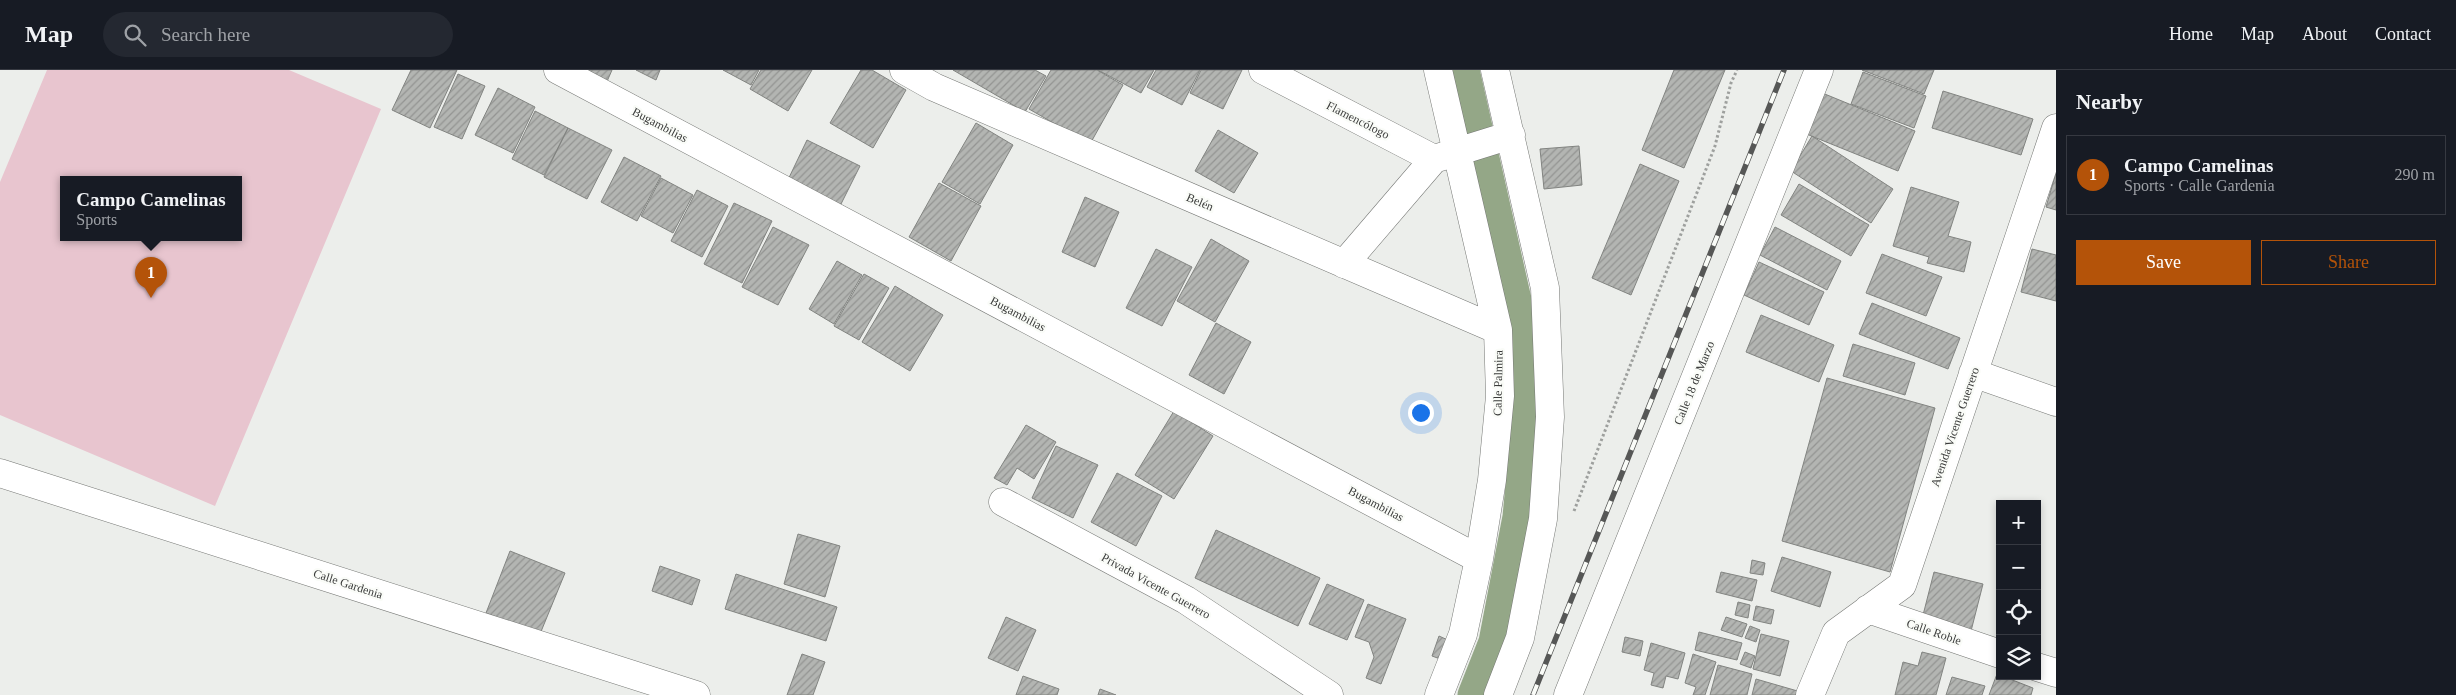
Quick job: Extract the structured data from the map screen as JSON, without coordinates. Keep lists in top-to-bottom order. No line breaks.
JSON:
{"streets":{"street":["Flamencólogo","Bugambilias","Belén","Calle Palmira","Calle 18 de Marzo","Avenida Vicente Guerrero","Calle Gardenia","Privada Vicente Guerrero","Calle Roble"]},"crossings":[["Flamencólogo","Calle Palmira"],["Bugambilias","Calle Palmira"],["Belén","Calle Palmira"],["Avenida Vicente Guerrero","Calle Roble"]],"page":{"header":"Map","search":"Search here","nav":["Home","Map","About","Contact"],"heading":"Nearby","list":[{"mark":"1","name":"Campo Camelinas","note":"Sports · Calle Gardenia","value":"290 m"}],"popup":["Campo Camelinas","Sports"],"buttons":["Save","Share"],"pins":"1","map_buttons":["+","−"]}}
